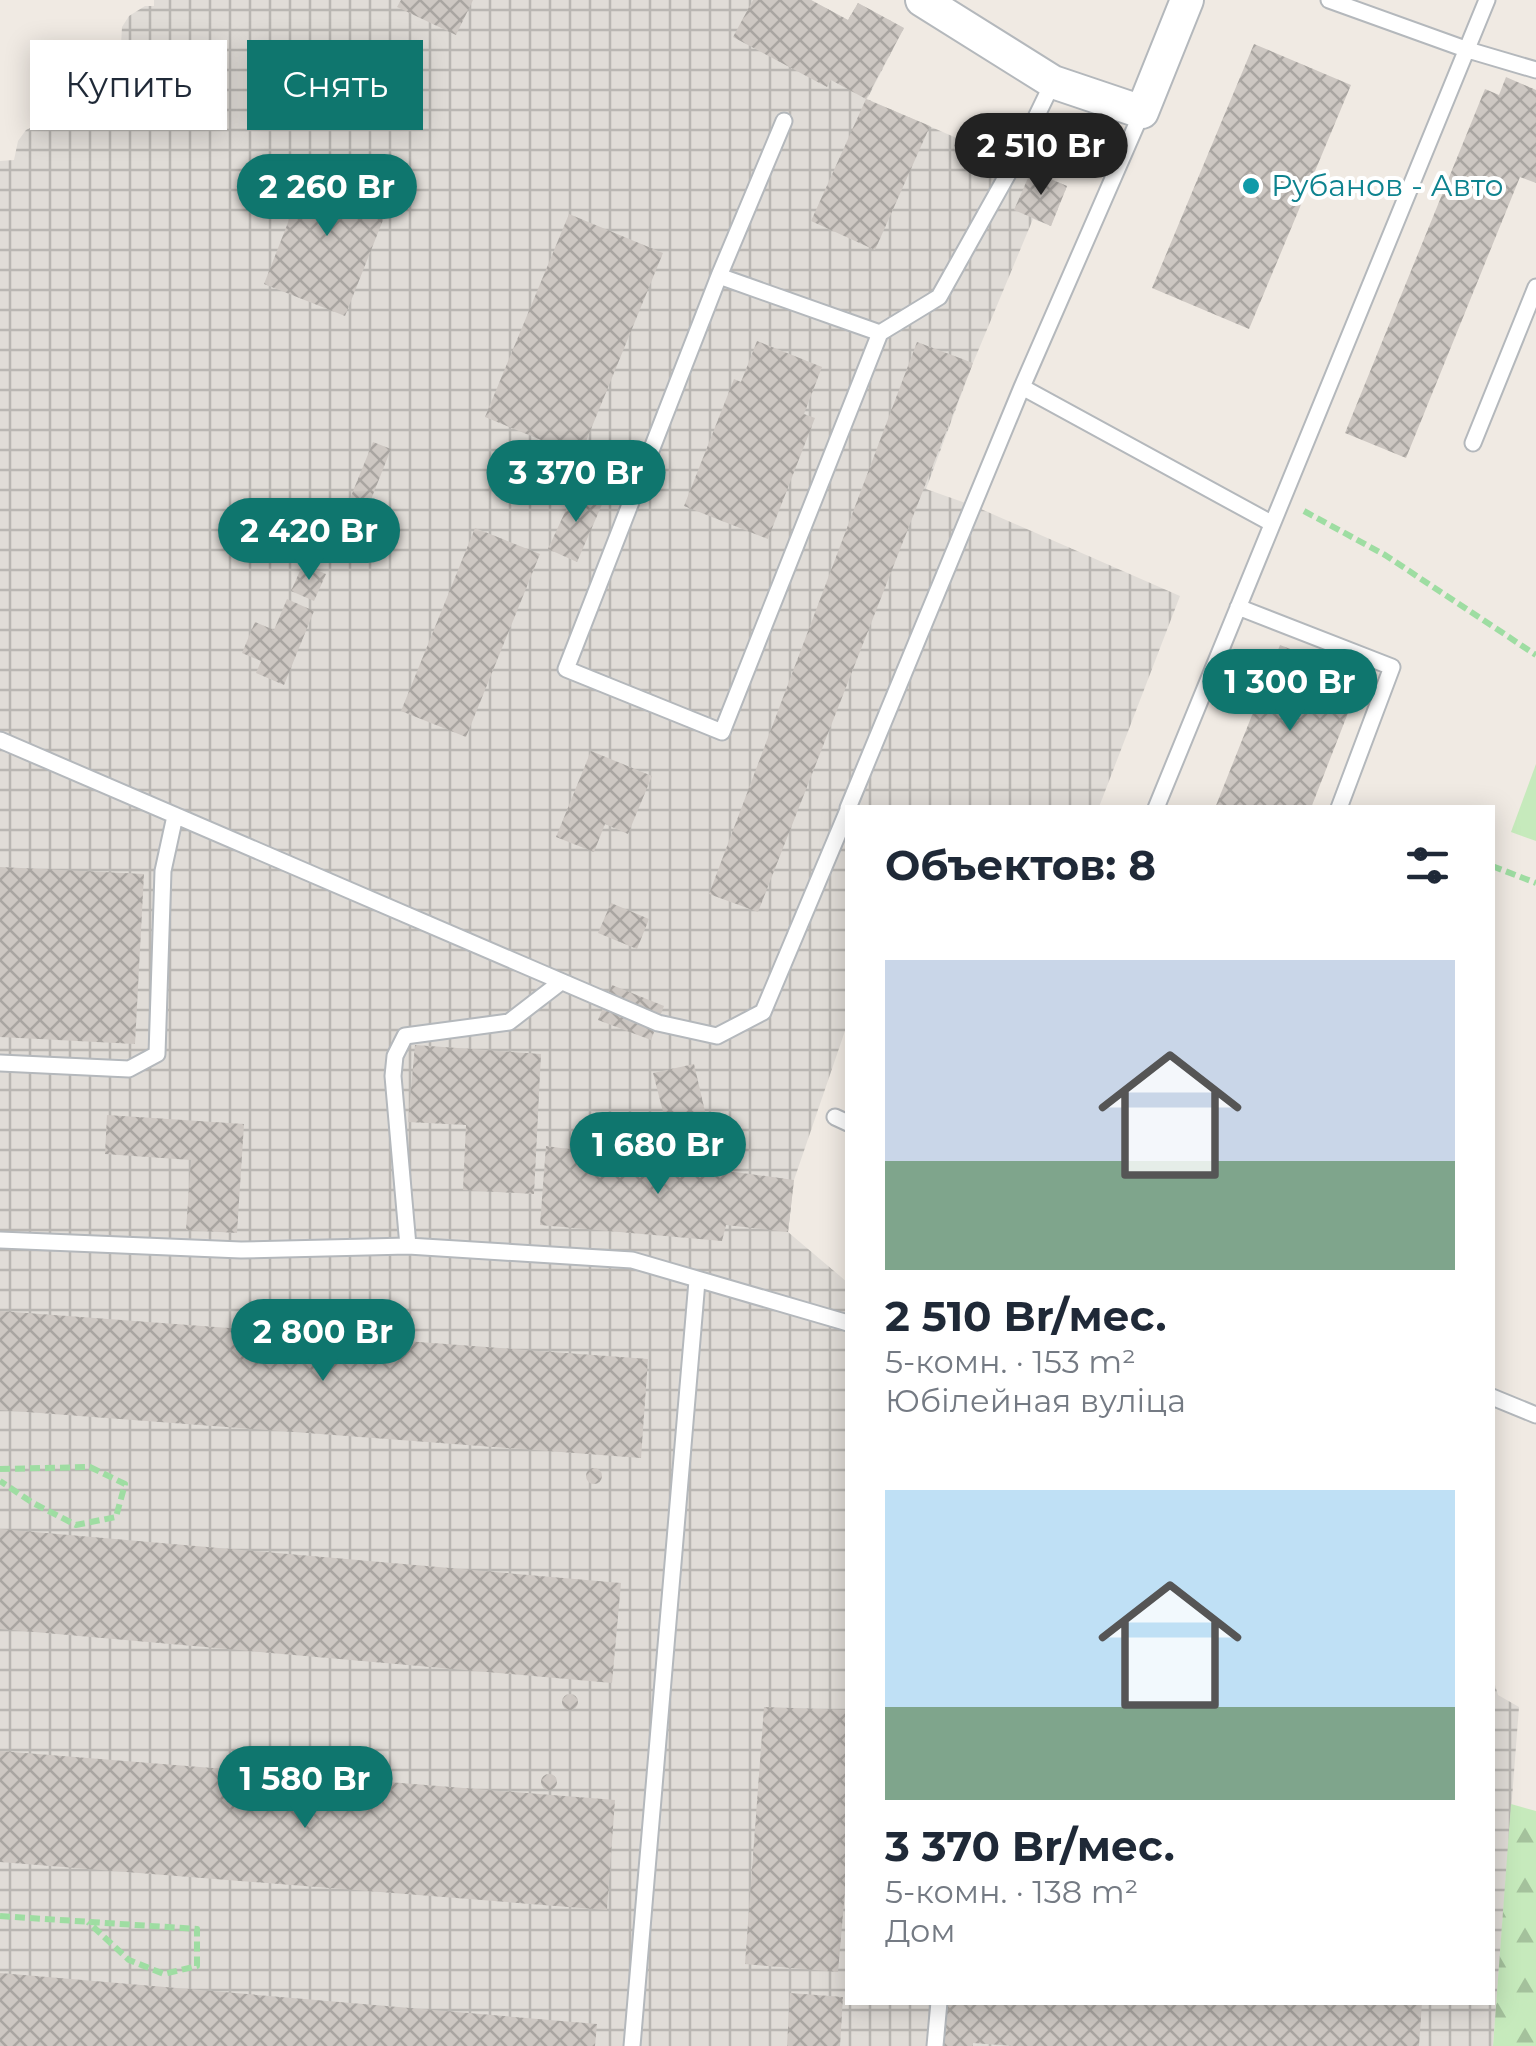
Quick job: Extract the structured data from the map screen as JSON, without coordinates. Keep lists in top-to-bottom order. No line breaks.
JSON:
{"places":["Рубанов - Авто"],"page":{"chip":["Купить","Снять"],"price":["2 510 Br","2 260 Br","3 370 Br","2 420 Br","1 300 Br","1 680 Br","2 800 Br","1 580 Br"],"heading":"Объектов: 8","list":[{"name":"2 510 Br/мес.","note":"5-комн. · 153 m² · Юбілейная вуліца"},{"name":"3 370 Br/мес.","note":"5-комн. · 138 m² · Дом"}]}}
